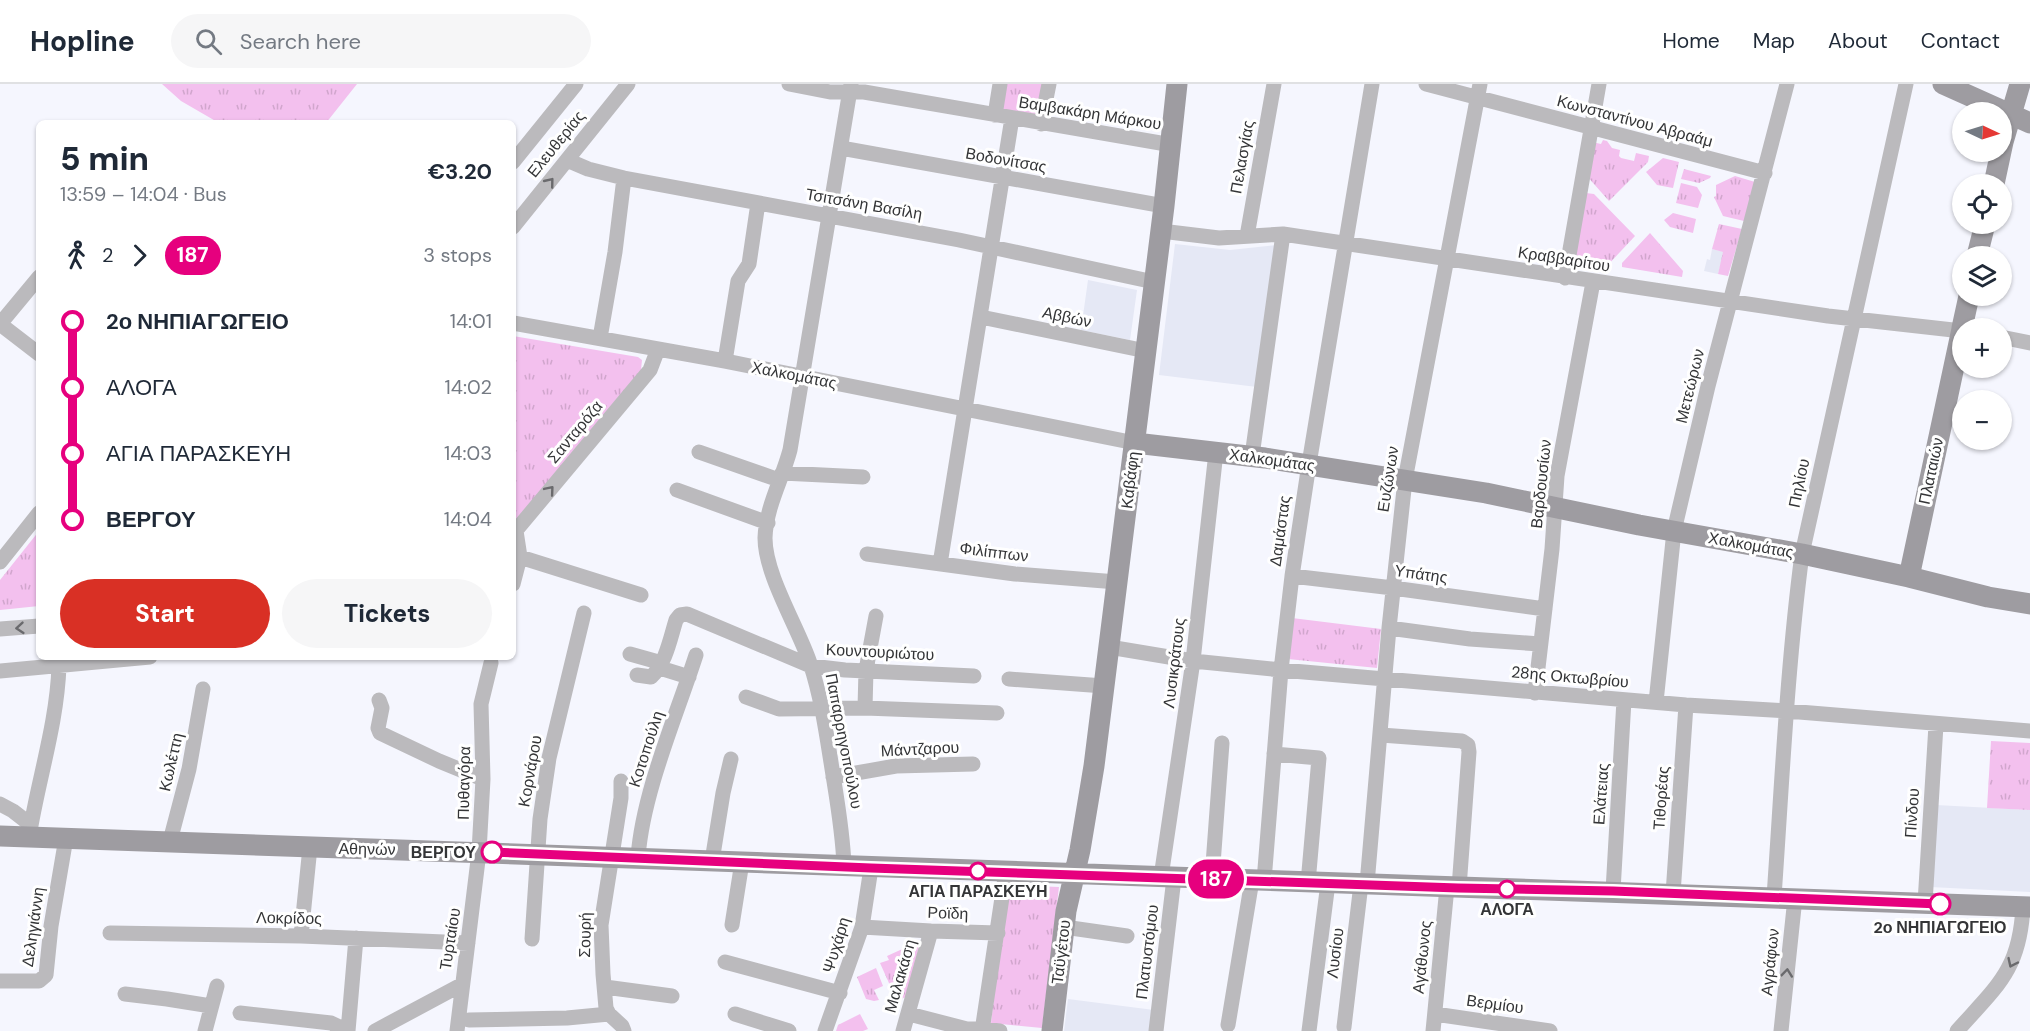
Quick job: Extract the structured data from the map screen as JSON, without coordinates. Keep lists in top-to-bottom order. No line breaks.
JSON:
{"streets":{"street":["Βαμβακάρη Μάρκου","Κωνσταντίνου Αβραάμ","Ελευθερίας","Πελασγίας","Βοδονίτσας","Τσιτσάνη Βασίλη","Κραββαρίτου","Αββών","Χαλκομάτας","Μετεώρων","Σανταρόζα","Πλαταιών","Ευζώνων","Καβάφη","Πηλίου","Βαρδουσίων","Δαμάστας","Φιλίππων","Υπάτης","Κουντουριώτου","Λυσικράτους","28ης Οκτωβρίου","Παπαρρηγοπούλου","Κοτοπούλη","Μάντζαρου","Κωλέττη","Κορνάρου","Πυθαγόρα","Ελάτειας","Τιθορέας","Πίνδου","Αθηνών","Ροϊδη","Λοκρίδος","Δεληγιάννη","Σουρή","Τυρταίου","Ψυχάρη","Ταϋγέτου","Πλατυστόμου","Λυσίου","Αγάθωνος","Αγράφων","Μαλακάση","Βερμίου"]},"crossings":[["Βαμβακάρη Μάρκου","Καβάφη"],["Βαμβακάρη Μάρκου","Παπαρρηγοπούλου"],["Κωνσταντίνου Αβραάμ","Μετεώρων"],["Κωνσταντίνου Αβραάμ","Ευζώνων"],["Ελευθερίας","Τσιτσάνη Βασίλη"],["Πελασγίας","Κραββαρίτου"],["Βοδονίτσας","Καβάφη"],["Βοδονίτσας","Παπαρρηγοπούλου"],["Τσιτσάνη Βασίλη","Καβάφη"],["Τσιτσάνη Βασίλη","Παπαρρηγοπούλου"],["Κραββαρίτου","Μετεώρων"],["Κραββαρίτου","Ευζώνων"],["Κραββαρίτου","Καβάφη"],["Κραββαρίτου","Πηλίου"],["Κραββαρίτου","Βαρδουσίων"],["Κραββαρίτου","Δαμάστας"],["Αββών","Καβάφη"],["Χαλκομάτας","Μετεώρων"],["Χαλκομάτας","Σανταρόζα"],["Χαλκομάτας","Πλαταιών"],["Χαλκομάτας","Ευζώνων"],["Χαλκομάτας","Καβάφη"],["Χαλκομάτας","Πηλίου"],["Χαλκομάτας","Βαρδουσίων"],["Χαλκομάτας","Δαμάστας"],["Χαλκομάτας","Λυσικράτους"],["Χαλκομάτας","Παπαρρηγοπούλου"],["Μετεώρων","28ης Οκτωβρίου"],["Ευζώνων","Υπάτης"],["Ευζώνων","28ης Οκτωβρίου"],["Ευζώνων","Αθηνών"],["Ευζώνων","Λυσίου"],["Ευζώνων","Αγάθωνος"],["Καβάφη","Φιλίππων"],["Καβάφη","28ης Οκτωβρίου"],["Καβάφη","Αθηνών"],["Καβάφη","Ταϋγέτου"],["Πηλίου","28ης Οκτωβρίου"],["Πηλίου","Αθηνών"],["Πηλίου","Αγράφων"],["Βαρδουσίων","Υπάτης"],["Βαρδουσίων","28ης Οκτωβρίου"],["Δαμάστας","Υπάτης"],["Δαμάστας","28ης Οκτωβρίου"],["Δαμάστας","Αθηνών"],["Κουντουριώτου","Παπαρρηγοπούλου"],["Λυσικράτους","28ης Οκτωβρίου"],["Λυσικράτους","Αθηνών"],["Λυσικράτους","Πλατυστόμου"],["28ης Οκτωβρίου","Ελάτειας"],["28ης Οκτωβρίου","Τιθορέας"],["28ης Οκτωβρίου","Πίνδου"],["Παπαρρηγοπούλου","Μάντζαρου"],["Παπαρρηγοπούλου","Αθηνών"],["Κοτοπούλη","Αθηνών"],["Κωλέττη","Αθηνών"],["Κορνάρου","Αθηνών"],["Πυθαγόρα","Αθηνών"],["Πυθαγόρα","Τυρταίου"],["Ελάτειας","Αθηνών"],["Τιθορέας","Αθηνών"],["Πίνδου","Αθηνών"],["Αθηνών","Δεληγιάννη"],["Αθηνών","Σουρή"],["Αθηνών","Τυρταίου"],["Αθηνών","Ψυχάρη"],["Αθηνών","Ταϋγέτου"],["Αθηνών","Πλατυστόμου"],["Αθηνών","Λυσίου"],["Αθηνών","Αγάθωνος"],["Αθηνών","Αγράφων"],["Ροϊδη","Ψυχάρη"],["Ροϊδη","Μαλακάση"],["Λοκρίδος","Τυρταίου"],["Αγάθωνος","Βερμίου"]],"one_way":["Σανταρόζα","Αγράφων"],"places":["ΒΕΡΓΟΥ","ΑΓΙΑ ΠΑΡΑΣΚΕΥΗ","ΑΛΟΓΑ","2ο ΝΗΠΙΑΓΩΓΕΙΟ"],"lines":["bus line 187"],"north":"right","page":{"header":"Hopline","search":"Search here","nav":["Home","Map","About","Contact"],"on_map":"187","map_buttons":["+","−"],"heading":["5 min","13:59 – 14:04 · Bus","€3.20"],"legs":["2","187","3 stops"],"list":[{"name":"2ο ΝΗΠΙΑΓΩΓΕΙΟ","value":"14:01"},{"name":"ΑΛΟΓΑ","value":"14:02"},{"name":"ΑΓΙΑ ΠΑΡΑΣΚΕΥΗ","value":"14:03"},{"name":"ΒΕΡΓΟΥ","value":"14:04"}],"buttons":["Start","Tickets"]}}
